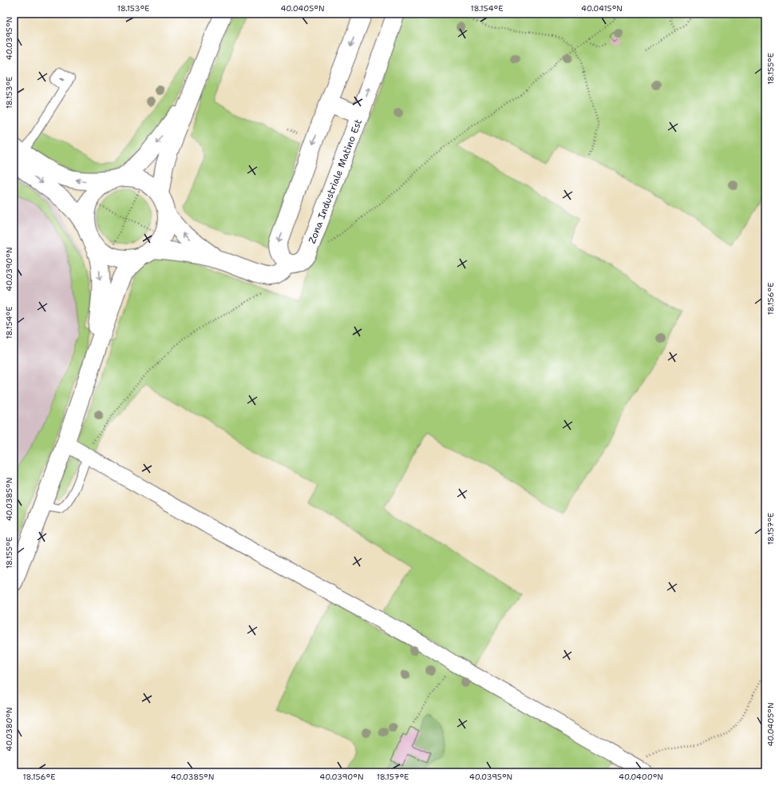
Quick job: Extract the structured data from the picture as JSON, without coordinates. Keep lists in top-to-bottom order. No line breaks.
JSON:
{"streets":{"main road":["Zona Industriale Matino Est"]},"coordinates":["18.153°E","40.0405°N","18.154°E","40.0415°N","40.0395°N","18.155°E","40.0390°N","18.156°E","40.0385°N","18.157°E","40.0380°N","40.0400°N"]}
